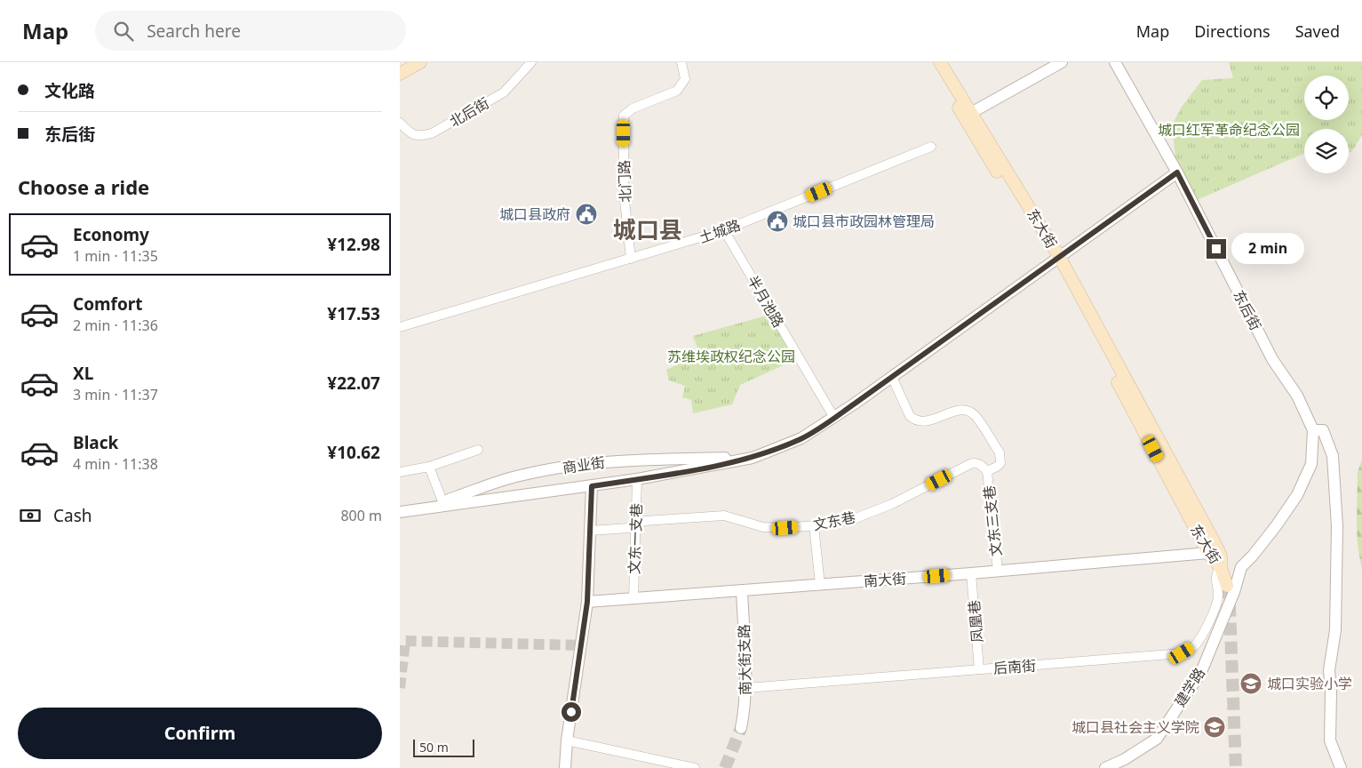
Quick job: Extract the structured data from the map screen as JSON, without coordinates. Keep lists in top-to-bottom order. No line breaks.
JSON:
{"streets":{"main road":["东大街"],"street":["北后街","北门路","土城路","半月池路","东后街","商业街","文东巷","文东三支巷","文东一支巷","南大街","凤凰巷","南大街支路","后南街","建学路"]},"crossings":[["北门路","土城路"],["东大街","商业街"],["东大街","南大街"],["东大街","后南街"],["土城路","半月池路"],["半月池路","商业街"],["东后街","商业街"],["东后街","建学路"],["商业街","文东一支巷"],["文东巷","文东三支巷"],["文东巷","文东一支巷"],["文东三支巷","南大街"],["文东一支巷","南大街"],["南大街","凤凰巷"],["南大街","南大街支路"],["凤凰巷","后南街"],["南大街支路","后南街"]],"districts":["城口县"],"parks":["城口红军革命纪念公园","苏维埃政权纪念公园"],"places":{"public building":["城口县政府","城口县市政园林管理局"],"school or university":["城口实验小学","城口县社会主义学院"]},"scale_bar":"50 m","page":{"header":"Map","search":"Search here","nav":["Map","Directions","Saved"],"banner":["文化路","东后街"],"heading":"Choose a ride","list":[{"name":"Economy","note":"1 min · 11:35","value":"¥12.98"},{"name":"Comfort","note":"2 min · 11:36","value":"¥17.53"},{"name":"XL","note":"3 min · 11:37","value":"¥22.07"},{"name":"Black","note":"4 min · 11:38","value":"¥10.62"}],"bubble":"2 min","pay":["Cash","800 m"],"buttons":"Confirm","scale":"50 m"}}
